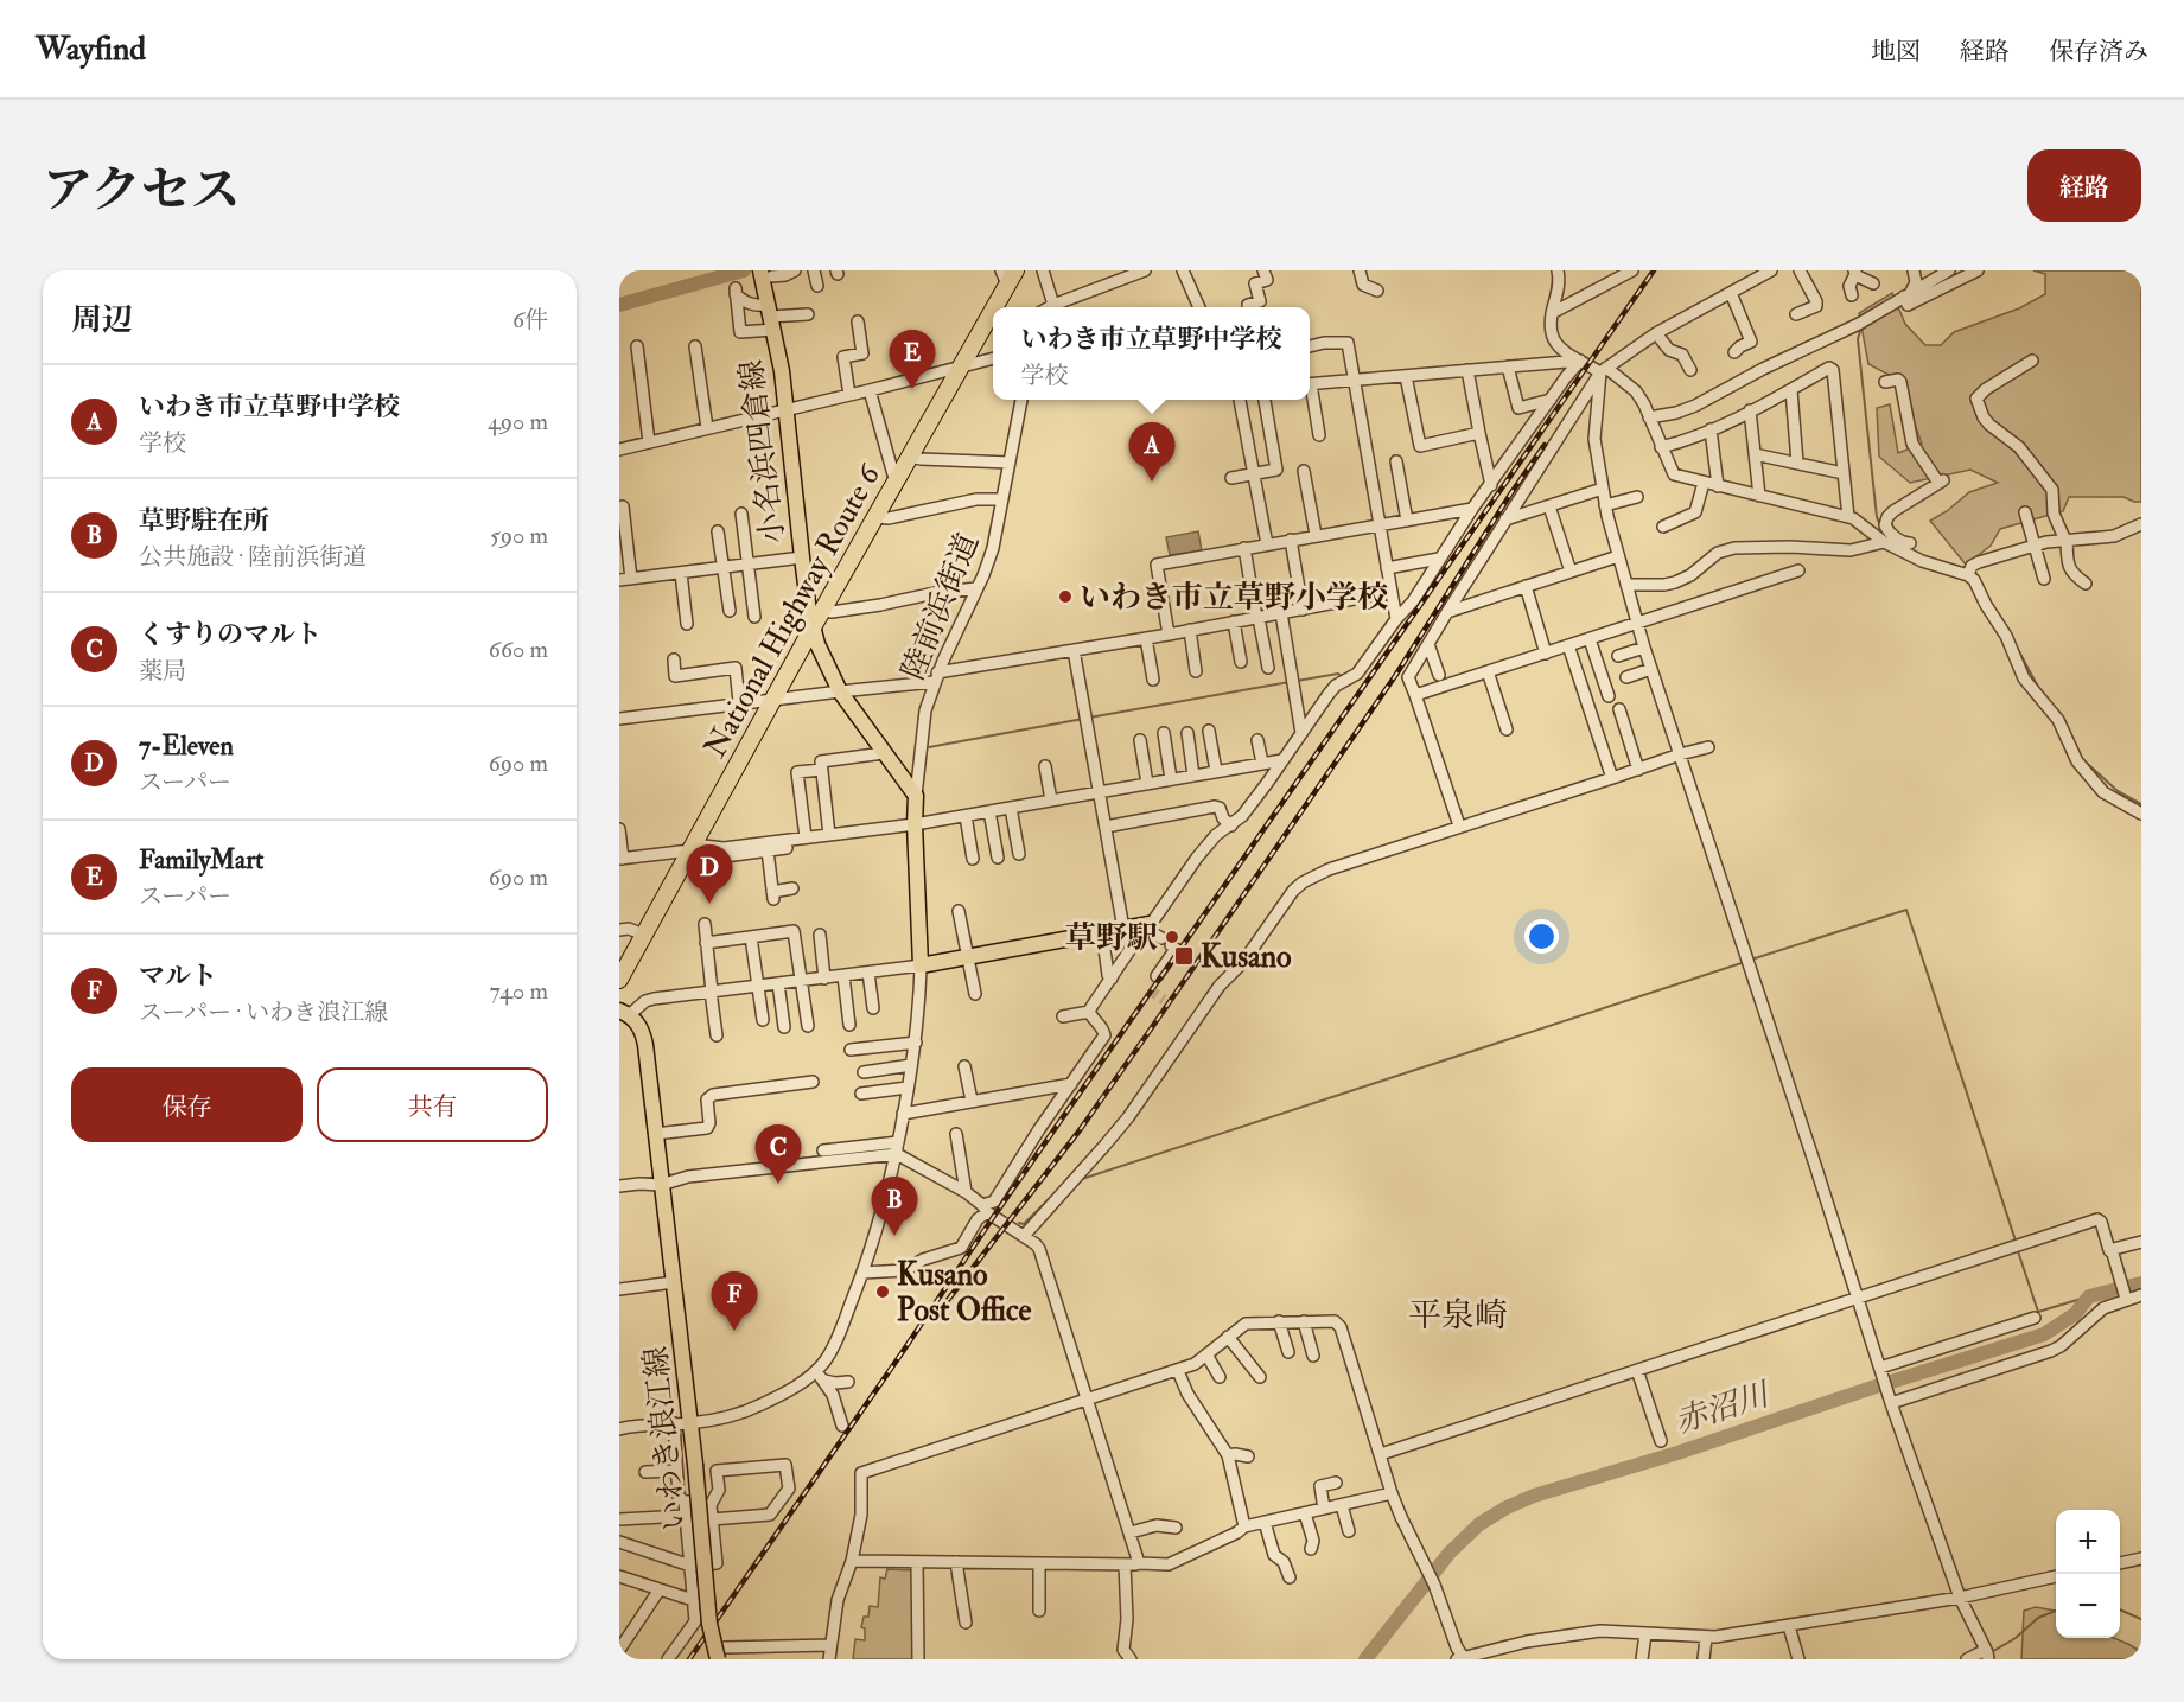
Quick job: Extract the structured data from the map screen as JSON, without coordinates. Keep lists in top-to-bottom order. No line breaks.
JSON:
{"streets":{"highway":["National Highway Route 6"],"main road":["小名浜四倉線","いわき浪江線"],"street":["陸前浜街道"]},"crossings":[["小名浜四倉線","陸前浜街道"],["小名浜四倉線","National Highway Route 6"]],"districts":["平泉崎"],"water":["赤沼川"],"places":{"other":["いわき市立草野小学校","草野駅","Kusano Post Office"],"transit":["Kusano"]},"page":{"header":"Wayfind","nav":["地図","経路","保存済み"],"title":"アクセス","buttons":["経路",["保存","共有"]],"heading":["周辺","6件"],"popup":["いわき市立草野中学校","学校"],"pins":["E","A","D","C","B","F"],"list":[{"mark":"A","name":"いわき市立草野中学校","note":"学校","value":"490 m"},{"mark":"B","name":"草野駐在所","note":"公共施設 · 陸前浜街道","value":"590 m"},{"mark":"C","name":"くすりのマルト","note":"薬局","value":"660 m"},{"mark":"D","name":"7-Eleven","note":"スーパー","value":"690 m"},{"mark":"E","name":"FamilyMart","note":"スーパー","value":"690 m"},{"mark":"F","name":"マルト","note":"スーパー · いわき浪江線","value":"740 m"}],"map_buttons":["+","−"]}}
